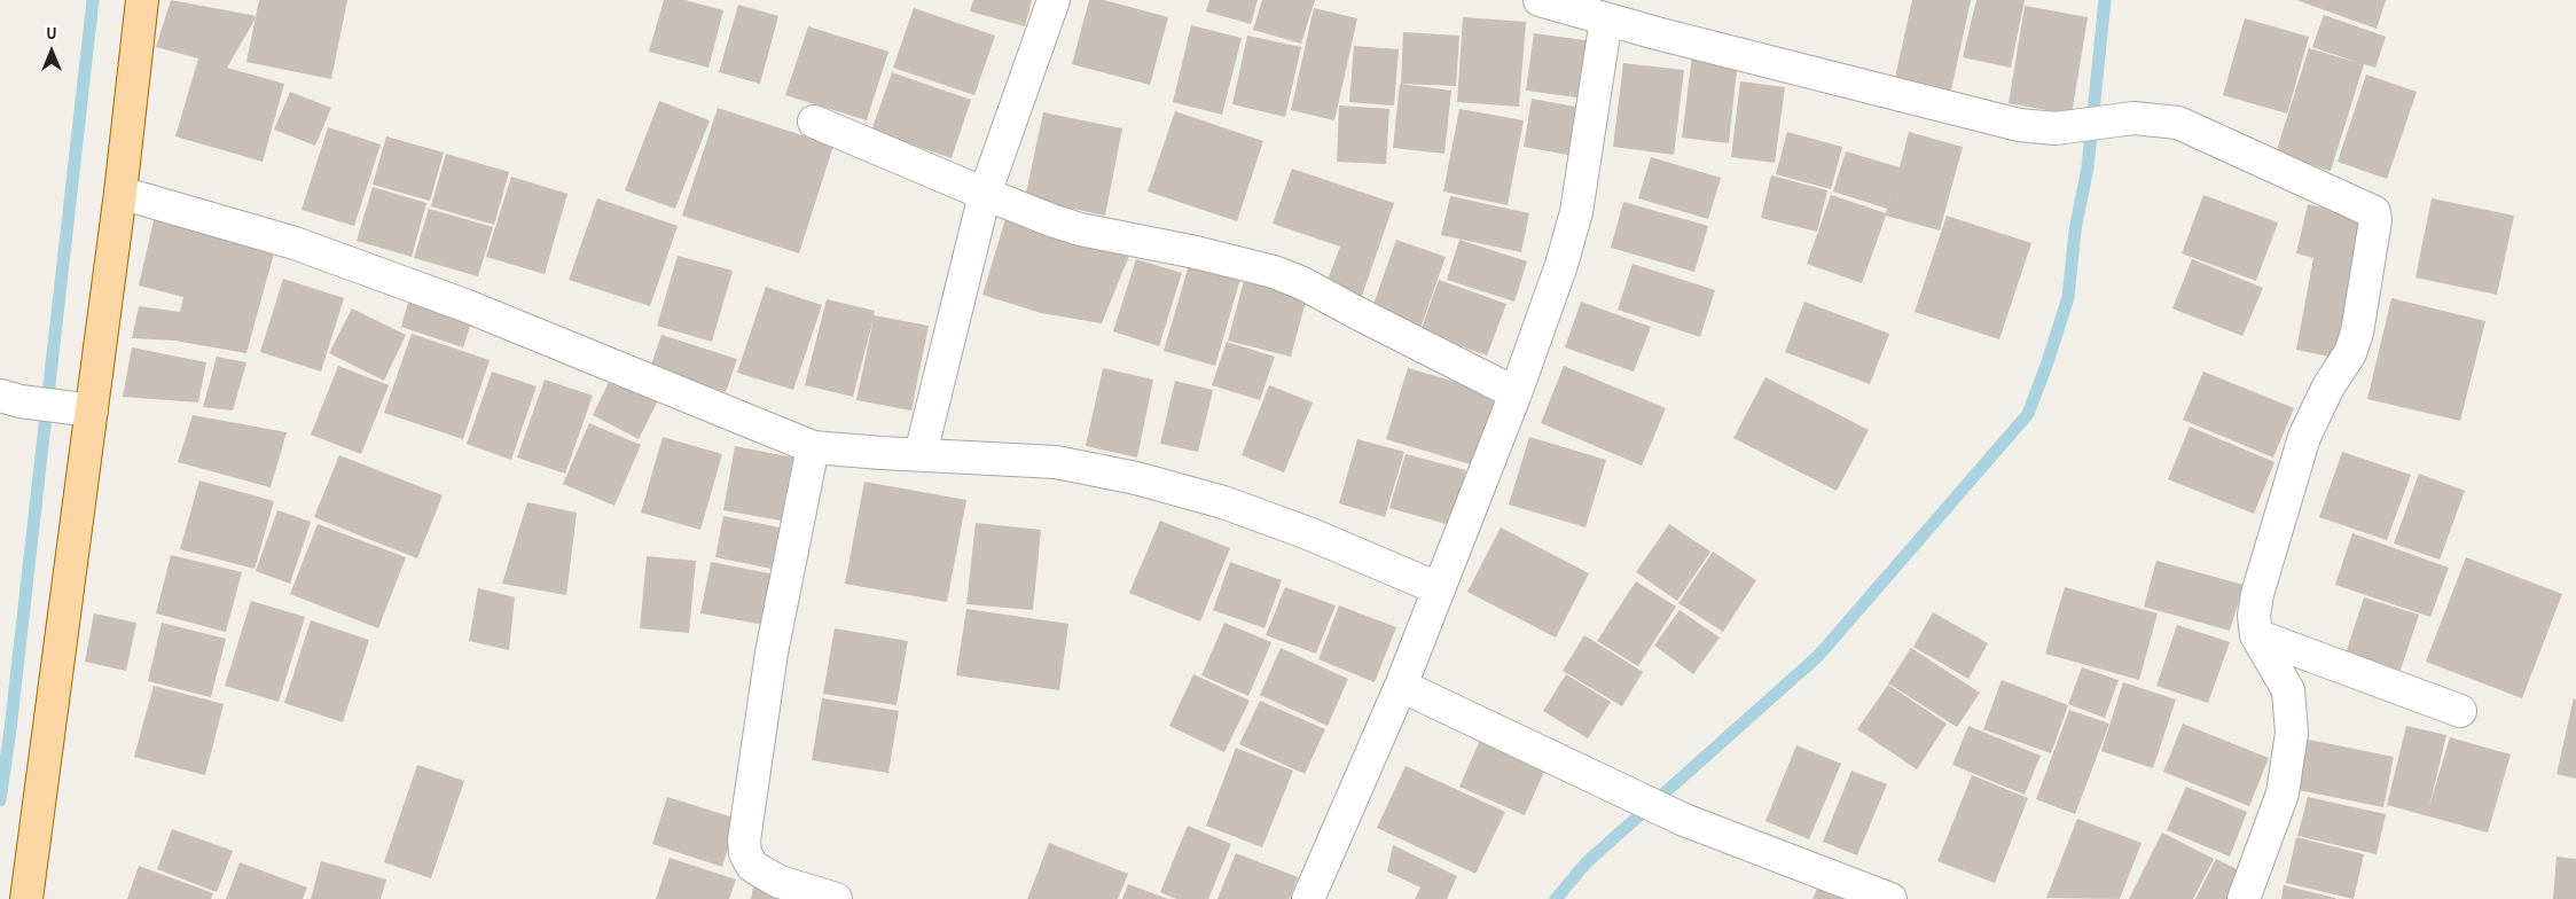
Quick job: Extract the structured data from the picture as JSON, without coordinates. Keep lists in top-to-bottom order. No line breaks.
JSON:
{"north":"top"}
